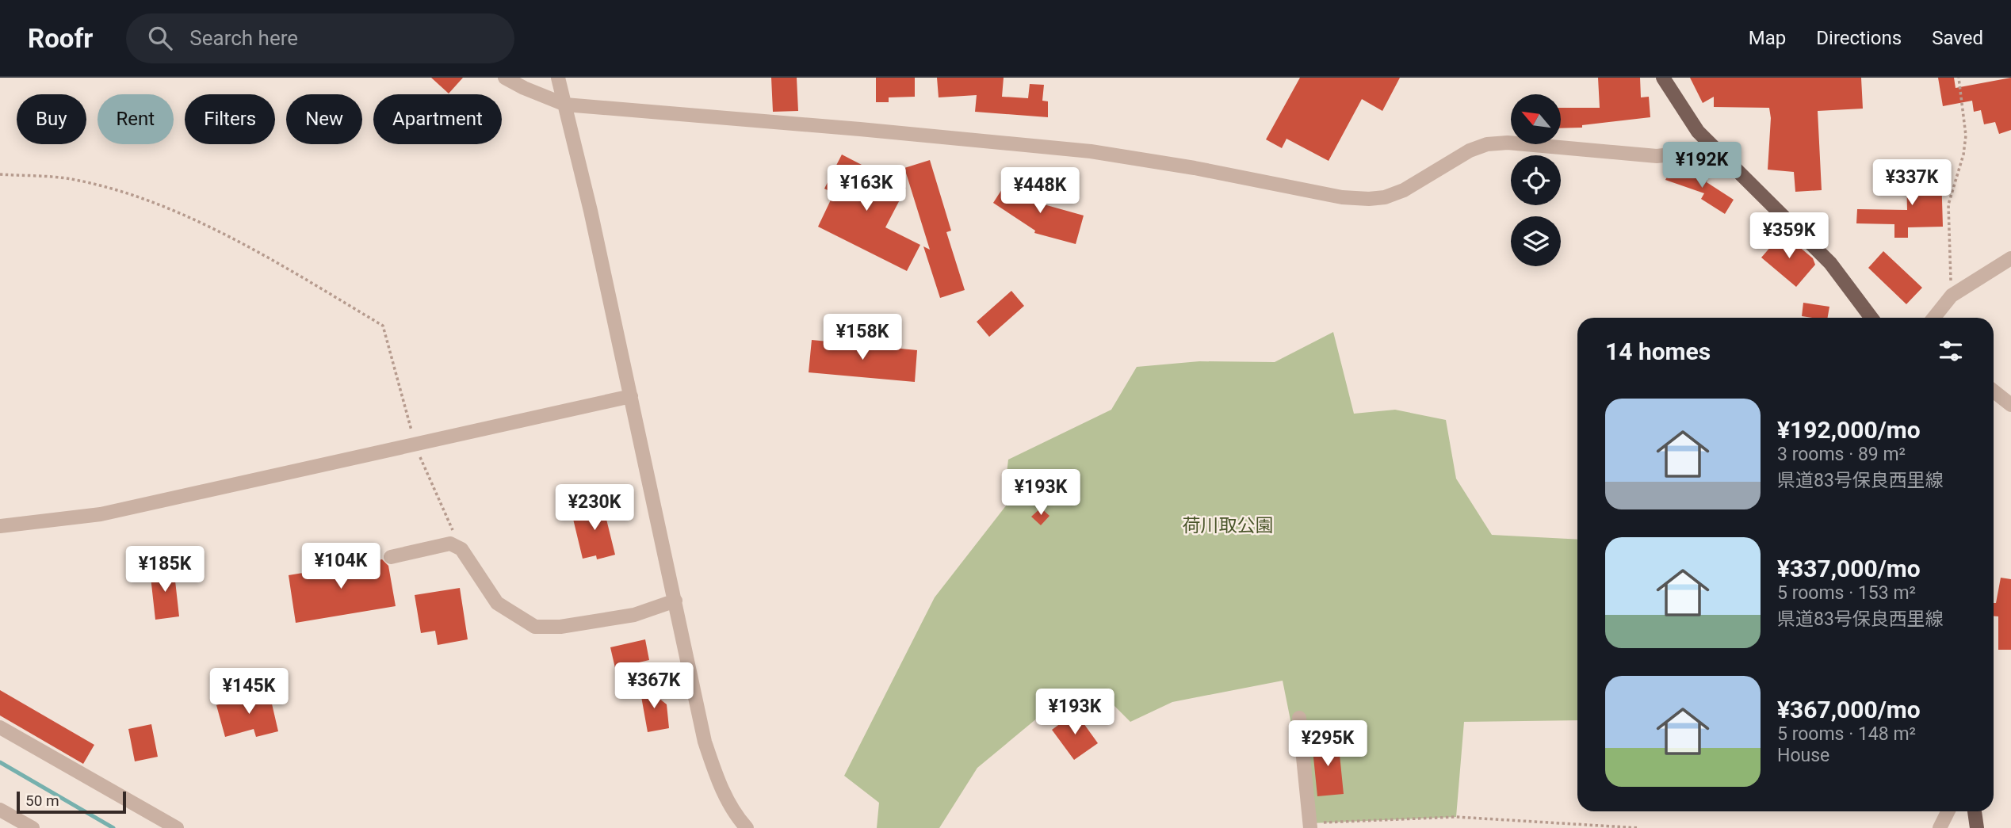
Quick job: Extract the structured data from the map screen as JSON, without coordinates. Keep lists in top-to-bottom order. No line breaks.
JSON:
{"parks":["荷川取公園"],"scale_bar":"50 m","north":"top left","page":{"header":"Roofr","search":"Search here","nav":["Map","Directions","Saved"],"chip":["Buy","Rent","Filters","New","Apartment"],"price":["¥192K","¥337K","¥163K","¥448K","¥359K","¥158K","¥193K","¥230K","¥104K","¥185K","¥367K","¥145K","¥193K","¥295K"],"heading":"14 homes","list":[{"name":"¥192,000/mo","note":"3 rooms · 89 m² · 県道83号保良西里線"},{"name":"¥337,000/mo","note":"5 rooms · 153 m² · 県道83号保良西里線"},{"name":"¥367,000/mo","note":"5 rooms · 148 m² · House"}],"scale":"50 m"}}
